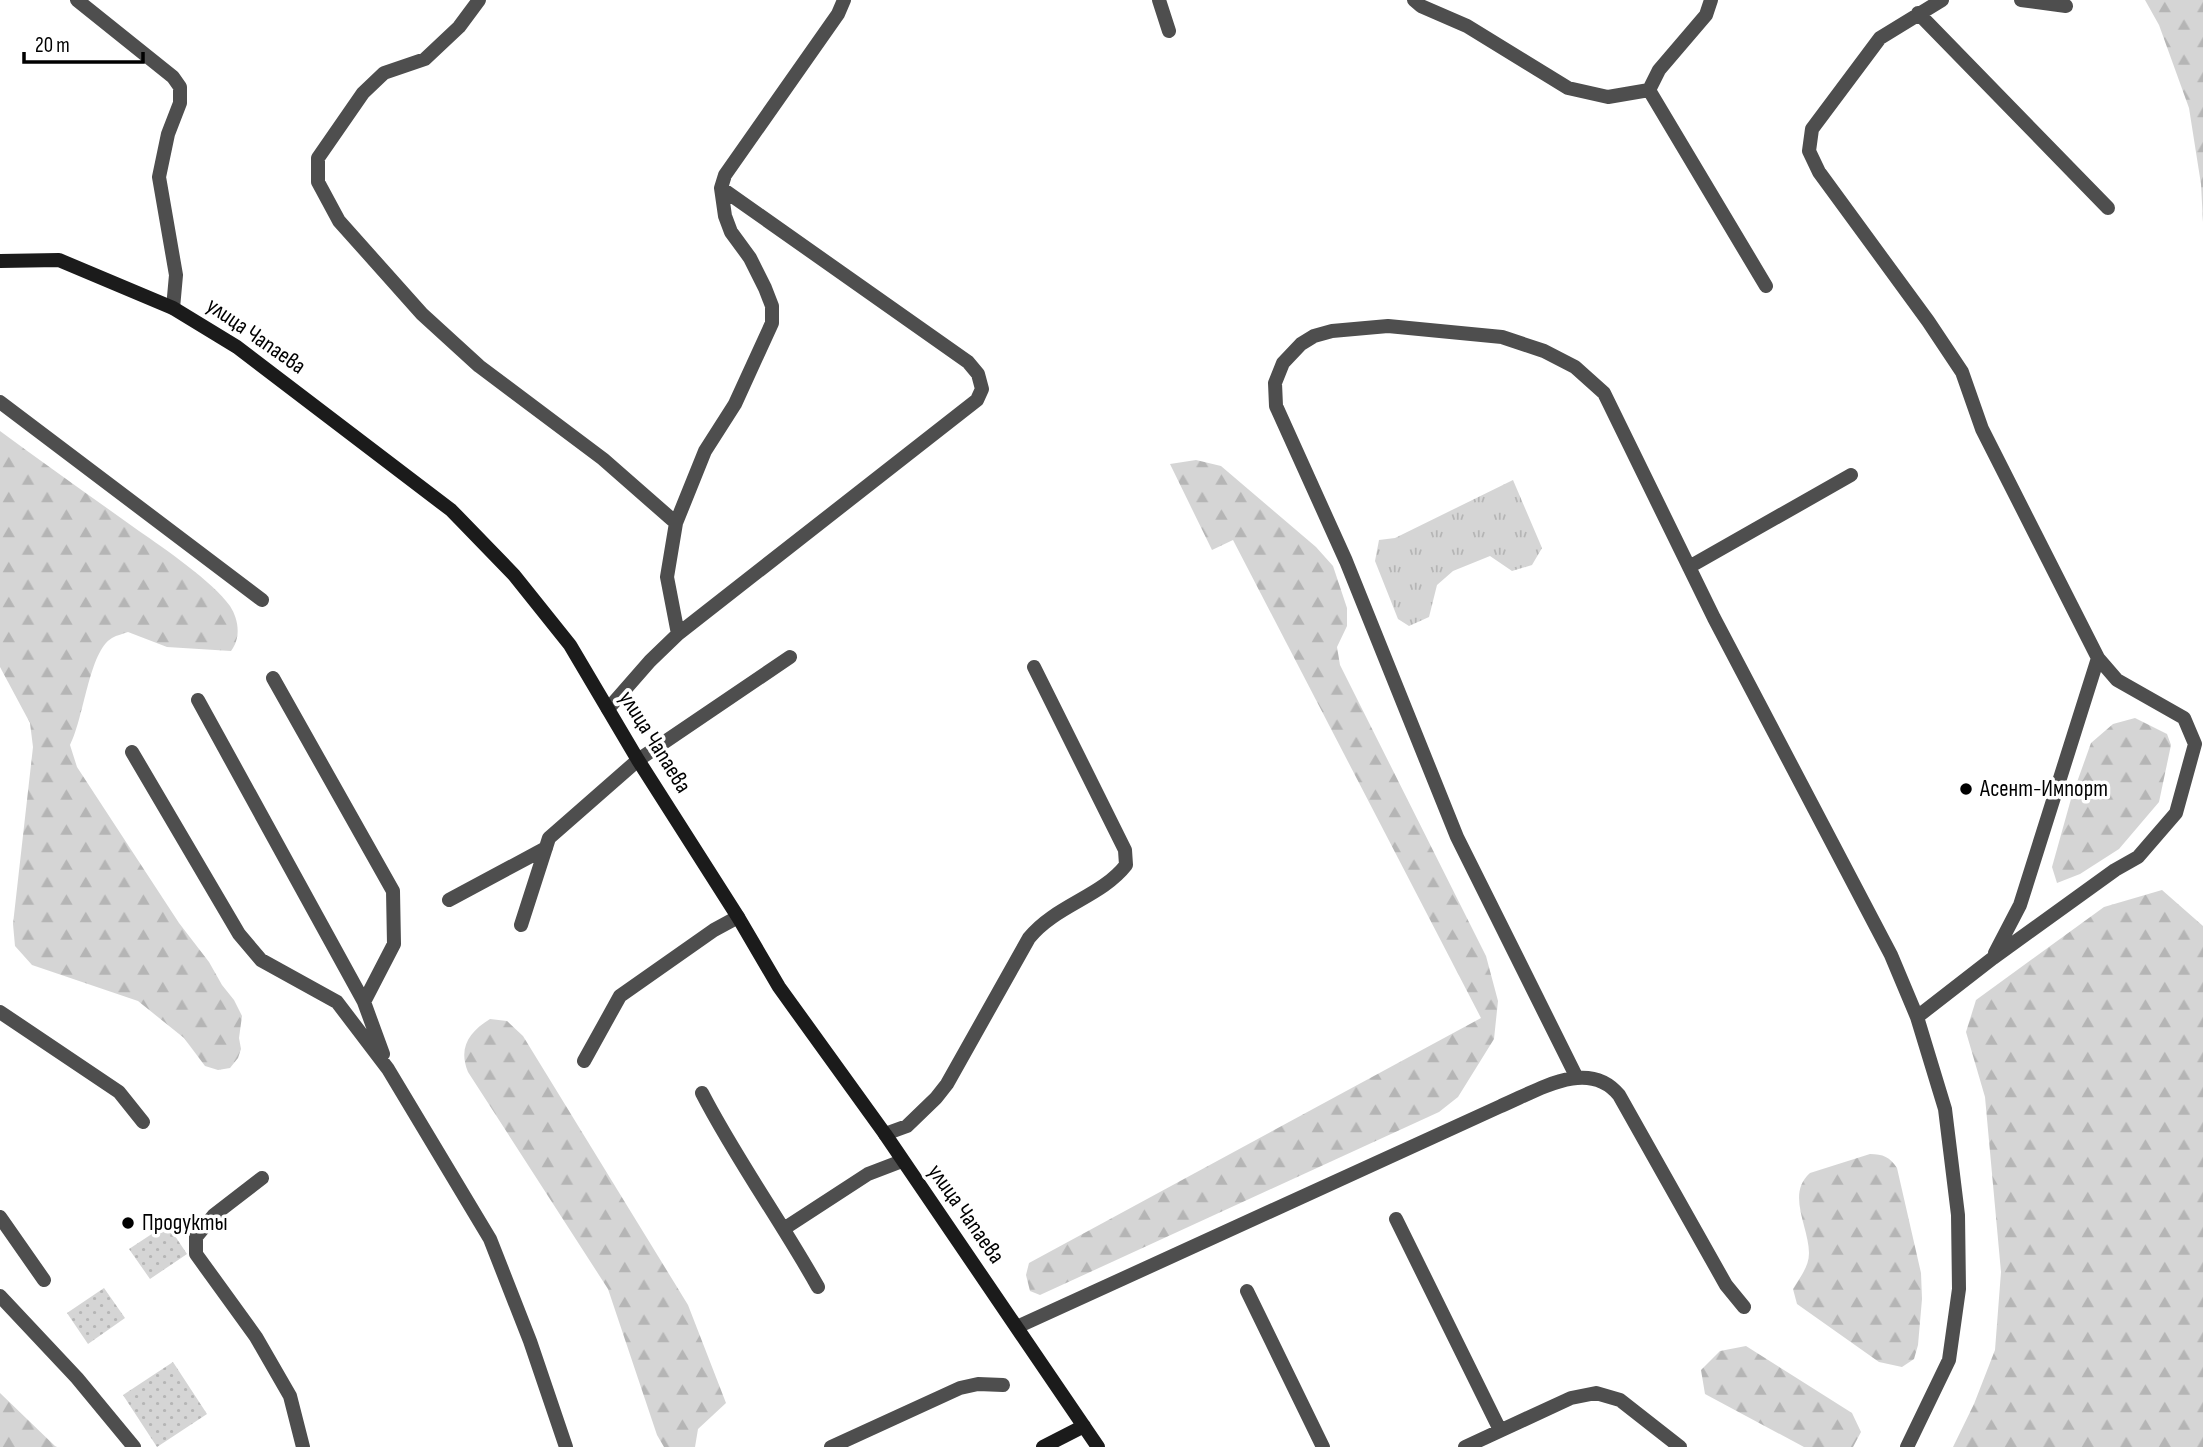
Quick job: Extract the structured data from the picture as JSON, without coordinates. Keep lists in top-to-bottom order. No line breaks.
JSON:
{"streets":{"main road":["улица Чапаева"]},"places":["Асент-Импорт","Продукты"],"scale_bar":"20 m"}
